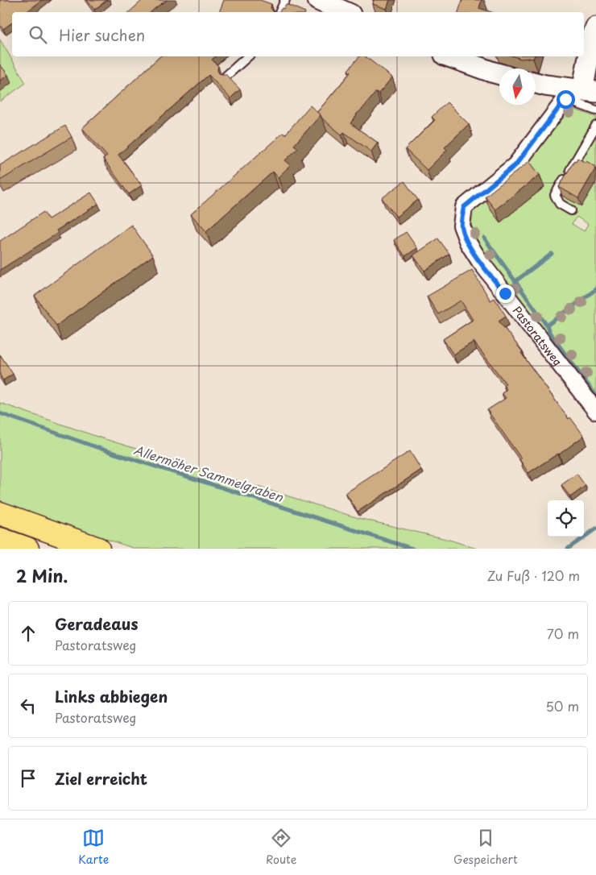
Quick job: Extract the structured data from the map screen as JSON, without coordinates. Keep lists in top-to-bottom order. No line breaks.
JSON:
{"streets":{"street":["Pastoratsweg"]},"water":["Allermöher Sammelgraben"],"north":"bottom","page":{"search":"Hier suchen","heading":["2 Min.","Zu Fuß · 120 m"],"list":[["Geradeaus","Pastoratsweg","70 m"],["Links abbiegen","Pastoratsweg","50 m"],"Ziel erreicht"],"nav":["Karte","Route","Gespeichert"]}}
